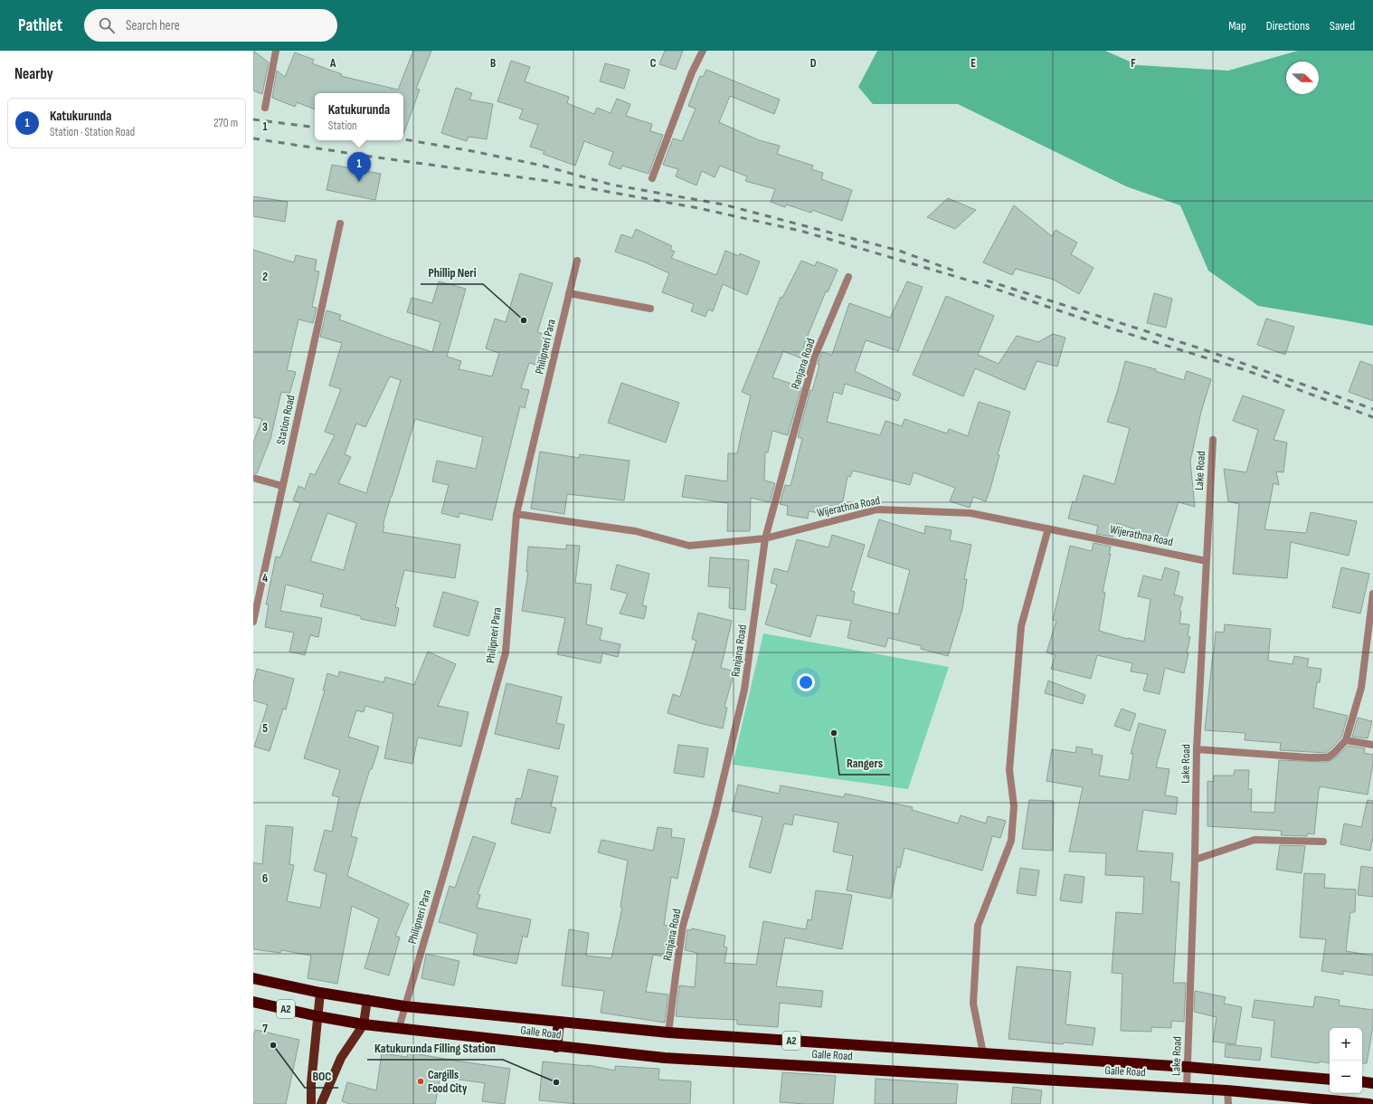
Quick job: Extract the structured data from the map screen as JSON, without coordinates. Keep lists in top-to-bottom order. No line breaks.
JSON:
{"streets":{"highway":["A2","Galle Road"],"street":["Philipneri Para","Ranjana Road","Station Road","Lake Road","Wijerathna Road"]},"crossings":[["Philipneri Para","Wijerathna Road"],["Philipneri Para","Galle Road"],["Ranjana Road","Wijerathna Road"],["Ranjana Road","Galle Road"],["Lake Road","Wijerathna Road"],["Lake Road","Galle Road"]],"places":["Phillip Neri","Rangers","BOC","Cargills Food City","Katukurunda Filling Station"],"north":"right","page":{"header":"Pathlet","search":"Search here","nav":["Map","Directions","Saved"],"heading":"Nearby","popup":["Katukurunda","Station"],"list":[{"mark":"1","name":"Katukurunda","note":"Station · Station Road","value":"270 m"}],"pins":"1","map_buttons":["+","−"]},"grid":{"columns":["A","B","C","D","E","F"],"rows":["1","2","3","4","5","6","7"]}}
